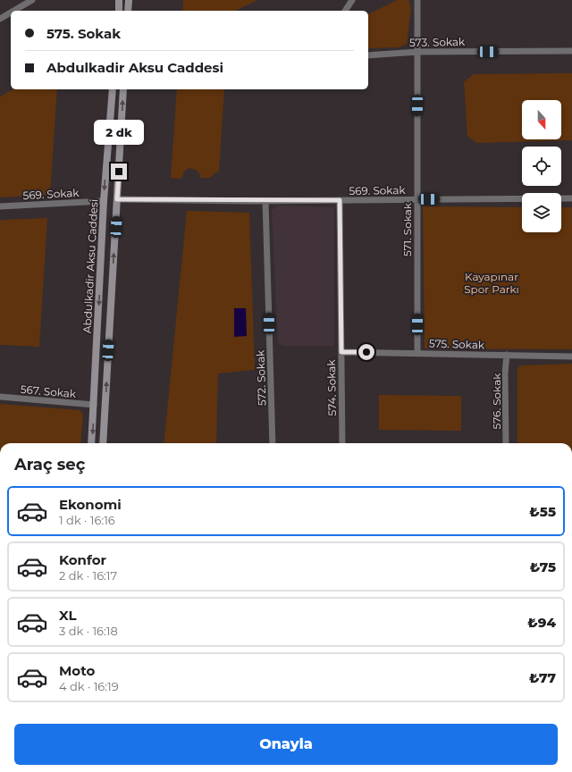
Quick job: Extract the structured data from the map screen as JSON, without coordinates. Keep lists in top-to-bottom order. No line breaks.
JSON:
{"streets":{"main road":["Abdulkadir Aksu Caddesi"],"street":["573. Sokak","569. Sokak","571. Sokak","575. Sokak","572. Sokak","574. Sokak","567. Sokak","576. Sokak"]},"crossings":[["573. Sokak","571. Sokak"],["569. Sokak","571. Sokak"],["569. Sokak","Abdulkadir Aksu Caddesi"],["569. Sokak","572. Sokak"],["569. Sokak","574. Sokak"],["571. Sokak","575. Sokak"],["Abdulkadir Aksu Caddesi","567. Sokak"],["575. Sokak","574. Sokak"],["575. Sokak","576. Sokak"]],"parks":["Kayapınar Spor Parkı"],"north":"bottom","page":{"banner":["575. Sokak","Abdulkadir Aksu Caddesi"],"bubble":"2 dk","heading":"Araç seç","list":[{"name":"Ekonomi","note":"1 dk · 16:16","value":"₺55"},{"name":"Konfor","note":"2 dk · 16:17","value":"₺75"},{"name":"XL","note":"3 dk · 16:18","value":"₺94"},{"name":"Moto","note":"4 dk · 16:19","value":"₺77"}],"buttons":"Onayla"}}
